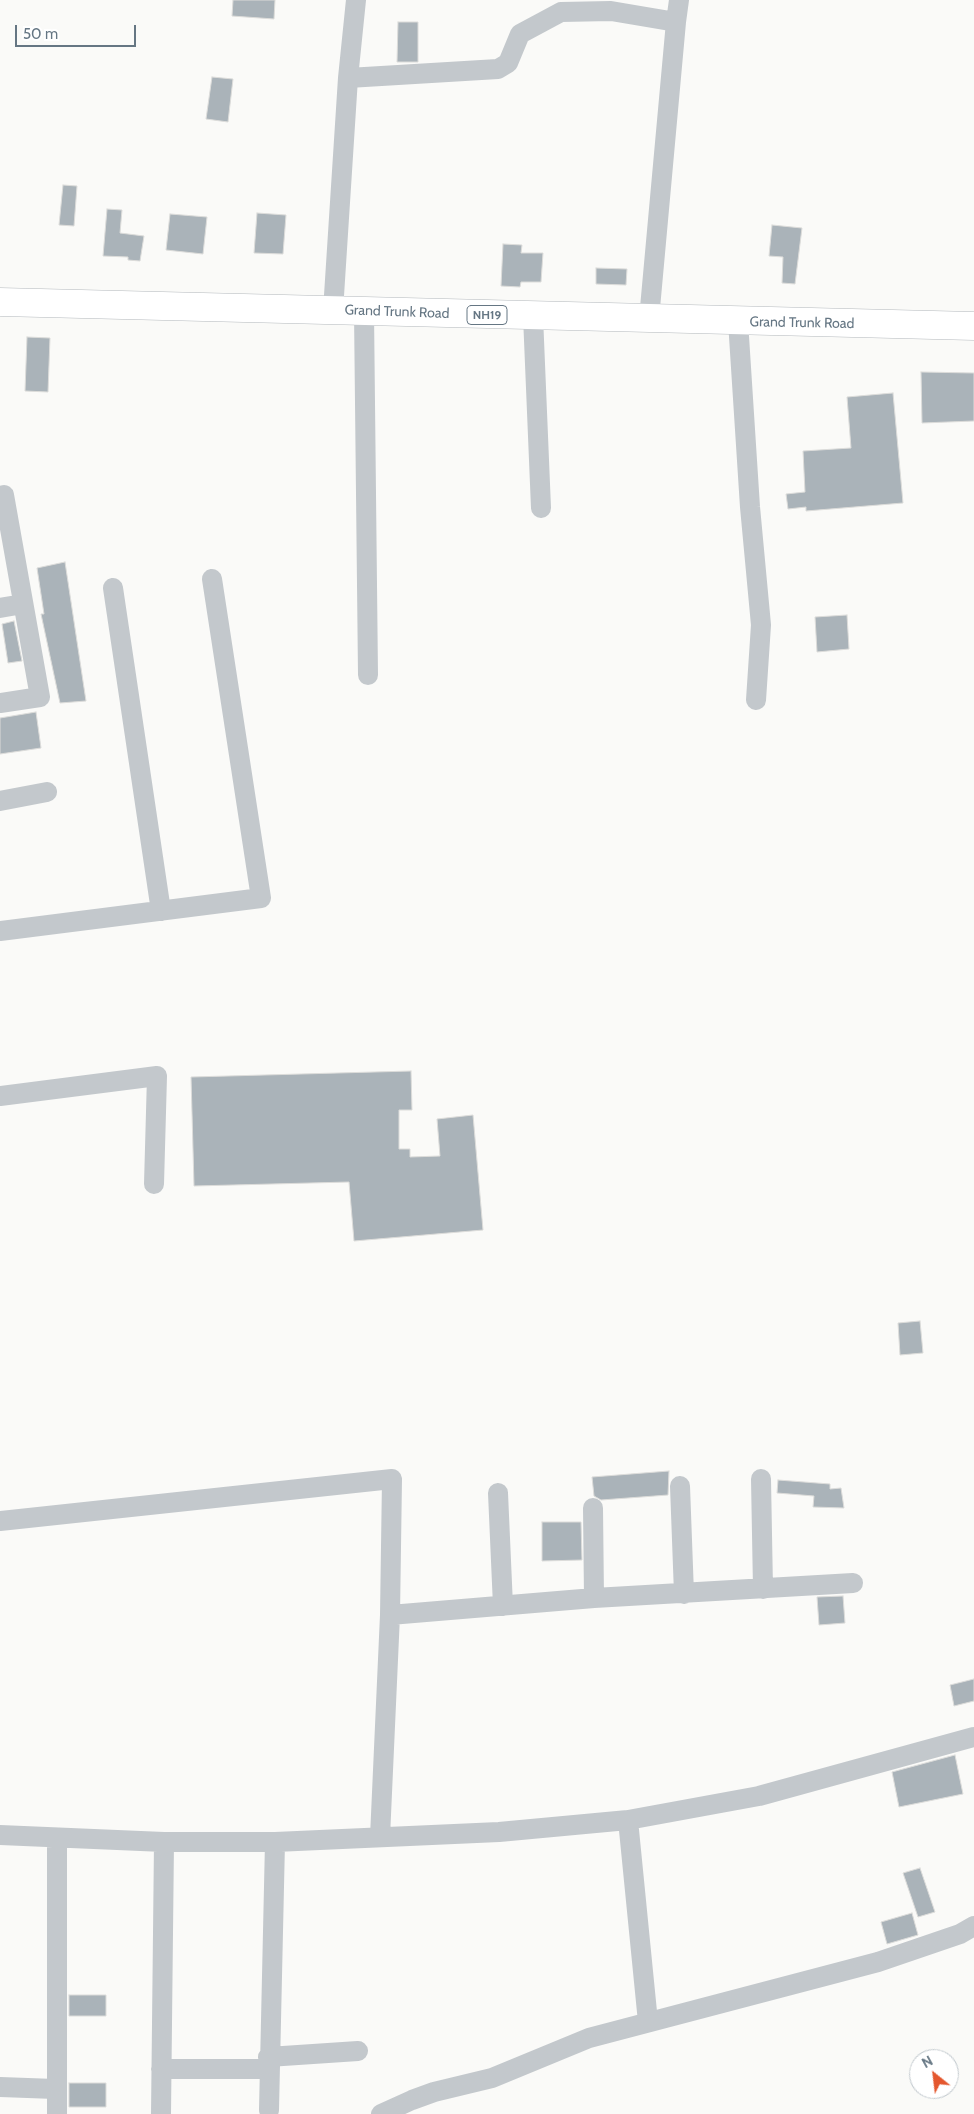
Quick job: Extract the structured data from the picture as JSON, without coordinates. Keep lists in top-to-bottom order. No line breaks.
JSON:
{"streets":{"highway":["Grand Trunk Road","NH19"]},"scale_bar":"50 m","north":"top left"}
